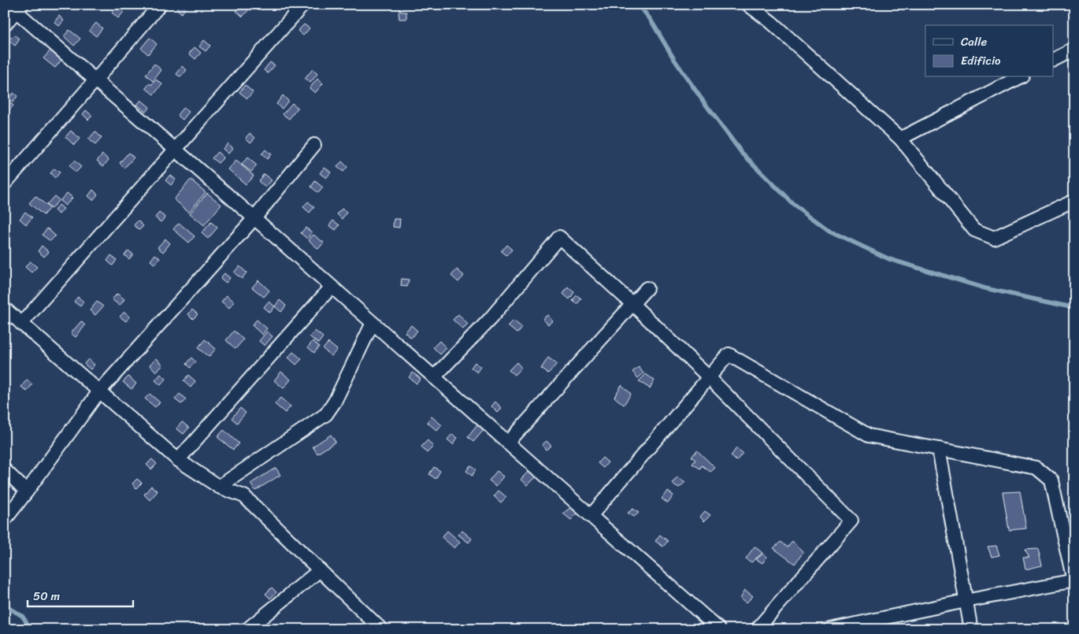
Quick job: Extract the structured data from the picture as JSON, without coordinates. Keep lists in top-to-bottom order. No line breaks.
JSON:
{"legend":["Calle","Edificio"],"scale_bar":"50 m"}
